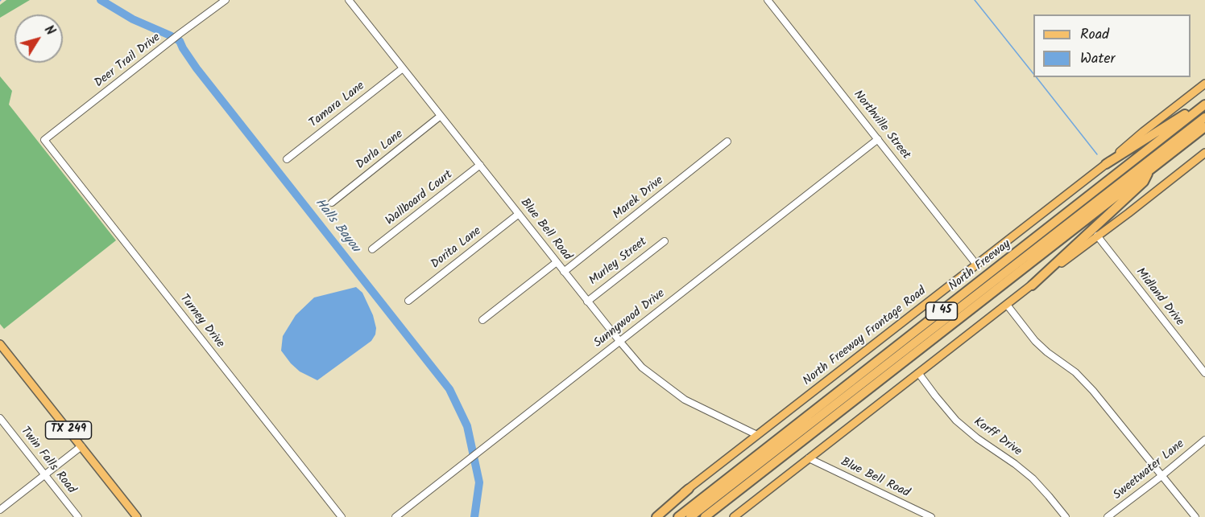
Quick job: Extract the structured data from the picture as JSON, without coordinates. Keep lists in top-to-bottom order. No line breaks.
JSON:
{"streets":{"highway":["North Freeway","I 45"],"main road":["North Freeway Frontage Road","TX 249"],"street":["Deer Trail Drive","Tamara Lane","Northville Street","Darla Lane","Wallboard Court","Marek Drive","Blue Bell Road","Dorita Lane","Murley Street","Midland Drive","Sunnywood Drive","Turney Drive","Korff Drive","Twin Falls Road","Sweetwater Lane"]},"crossings":[["Deer Trail Drive","Turney Drive"],["Tamara Lane","Blue Bell Road"],["Northville Street","Sunnywood Drive"],["Northville Street","North Freeway Frontage Road"],["Darla Lane","Blue Bell Road"],["Wallboard Court","Blue Bell Road"],["Marek Drive","Blue Bell Road"],["Blue Bell Road","Dorita Lane"],["Blue Bell Road","Murley Street"],["Blue Bell Road","Sunnywood Drive"],["Blue Bell Road","North Freeway Frontage Road"]],"water":["Halls Bayou"],"legend":["Road","Water"],"north":"top right"}
